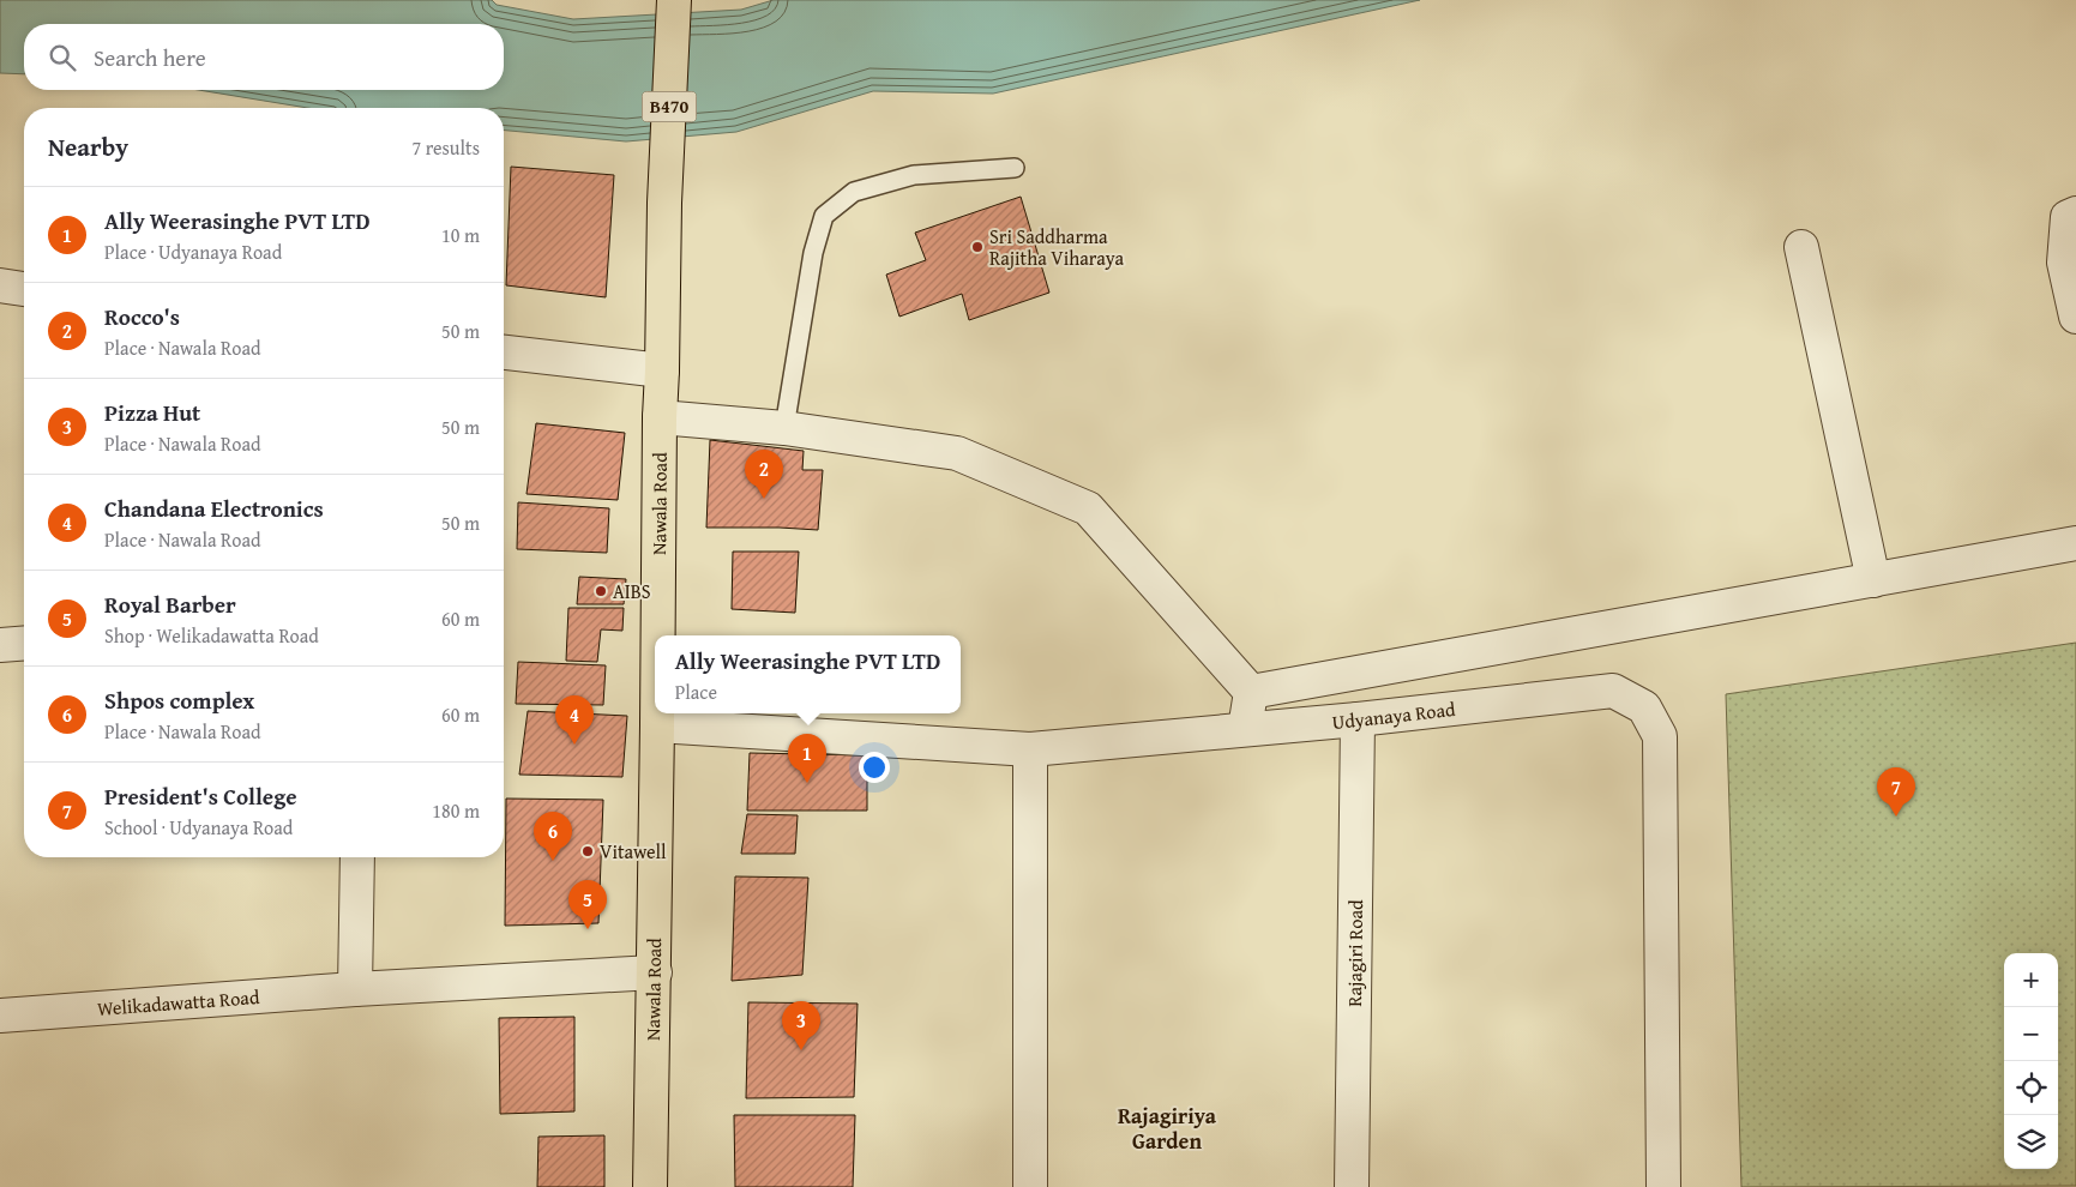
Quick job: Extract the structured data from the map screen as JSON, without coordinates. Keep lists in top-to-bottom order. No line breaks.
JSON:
{"streets":{"main road":["B470","Nawala Road"],"street":["Udyanaya Road","Rajagiri Road","Welikadawatta Road"]},"crossings":[["Nawala Road","Udyanaya Road"],["Nawala Road","Welikadawatta Road"],["Udyanaya Road","Rajagiri Road"]],"districts":["Rajagiriya Garden"],"places":["Sri Saddharma Rajitha Viharaya","AIBS","Vitawell"],"page":{"search":"Search here","heading":["Nearby","7 results"],"list":[{"mark":"1","name":"Ally Weerasinghe PVT LTD","note":"Place · Udyanaya Road","value":"10 m"},{"mark":"2","name":"Rocco's","note":"Place · Nawala Road","value":"50 m"},{"mark":"3","name":"Pizza Hut","note":"Place · Nawala Road","value":"50 m"},{"mark":"4","name":"Chandana Electronics","note":"Place · Nawala Road","value":"50 m"},{"mark":"5","name":"Royal Barber","note":"Shop · Welikadawatta Road","value":"60 m"},{"mark":"6","name":"Shpos complex","note":"Place · Nawala Road","value":"60 m"},{"mark":"7","name":"President's College","note":"School · Udyanaya Road","value":"180 m"}],"pins":["2","4","1","7","6","5","3"],"popup":["Ally Weerasinghe PVT LTD","Place"],"map_buttons":["+","−"]}}
